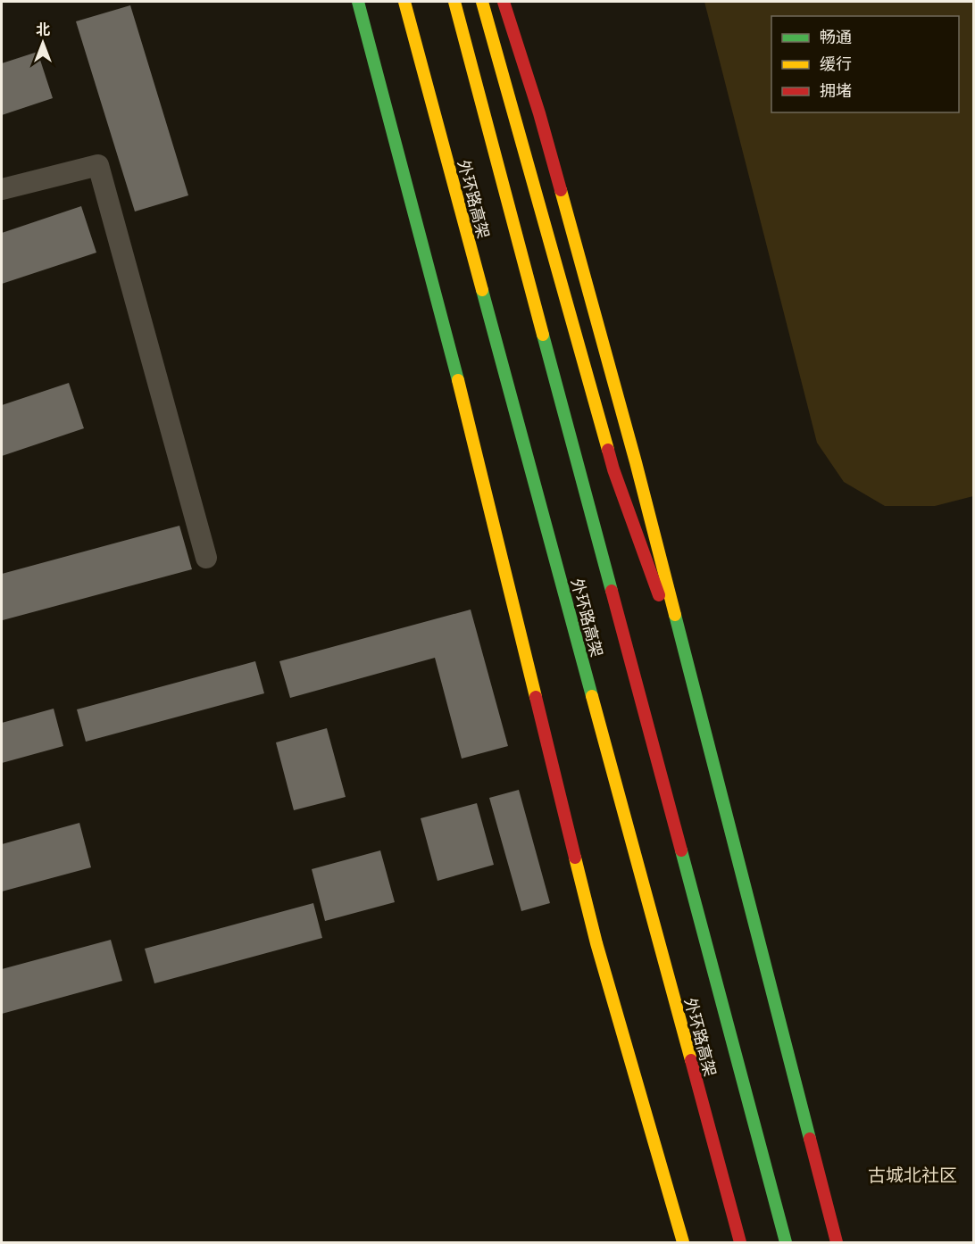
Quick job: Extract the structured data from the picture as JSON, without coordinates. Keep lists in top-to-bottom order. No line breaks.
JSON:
{"streets":{"main road":["外环路高架"]},"districts":["古城北社区"],"legend":["畅通","缓行","拥堵"],"north":"top"}
